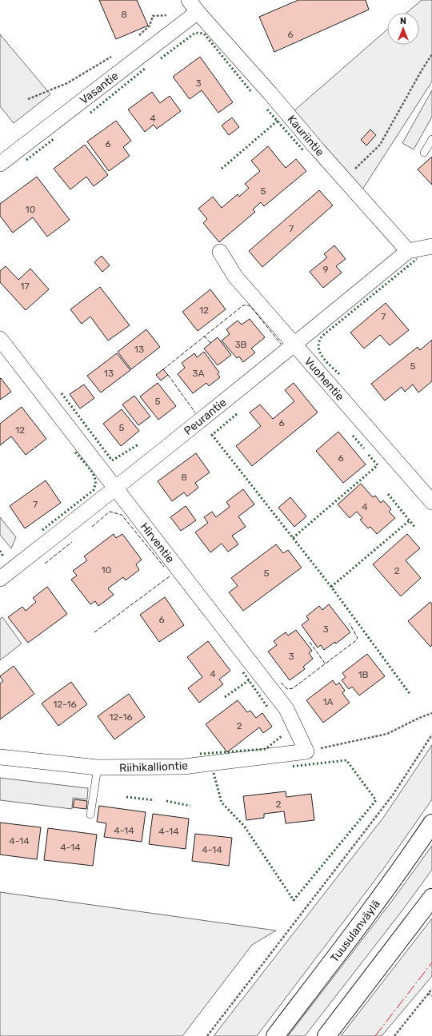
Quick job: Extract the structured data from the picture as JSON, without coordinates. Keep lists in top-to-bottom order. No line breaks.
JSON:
{"streets":{"main road":["Tuusulanväylä"],"street":["Vasantie","Kauriintie","Vuohentie","Peurantie","Hirventie","Riihikalliontie"]},"crossings":[["Vasantie","Kauriintie"],["Kauriintie","Peurantie"],["Vuohentie","Peurantie"],["Peurantie","Hirventie"],["Hirventie","Riihikalliontie"]],"house_numbers":["8","6","3","4","6","5","10","7","9","17","12","7","3B","13","5","13","3A","5","6","5","12","6","8","7","4","10","2","5","6","3","3","4","1B","1A","12-16","12-16","2","2","4-14","4-14","4-14","4-14","4-14"],"north":"top"}
